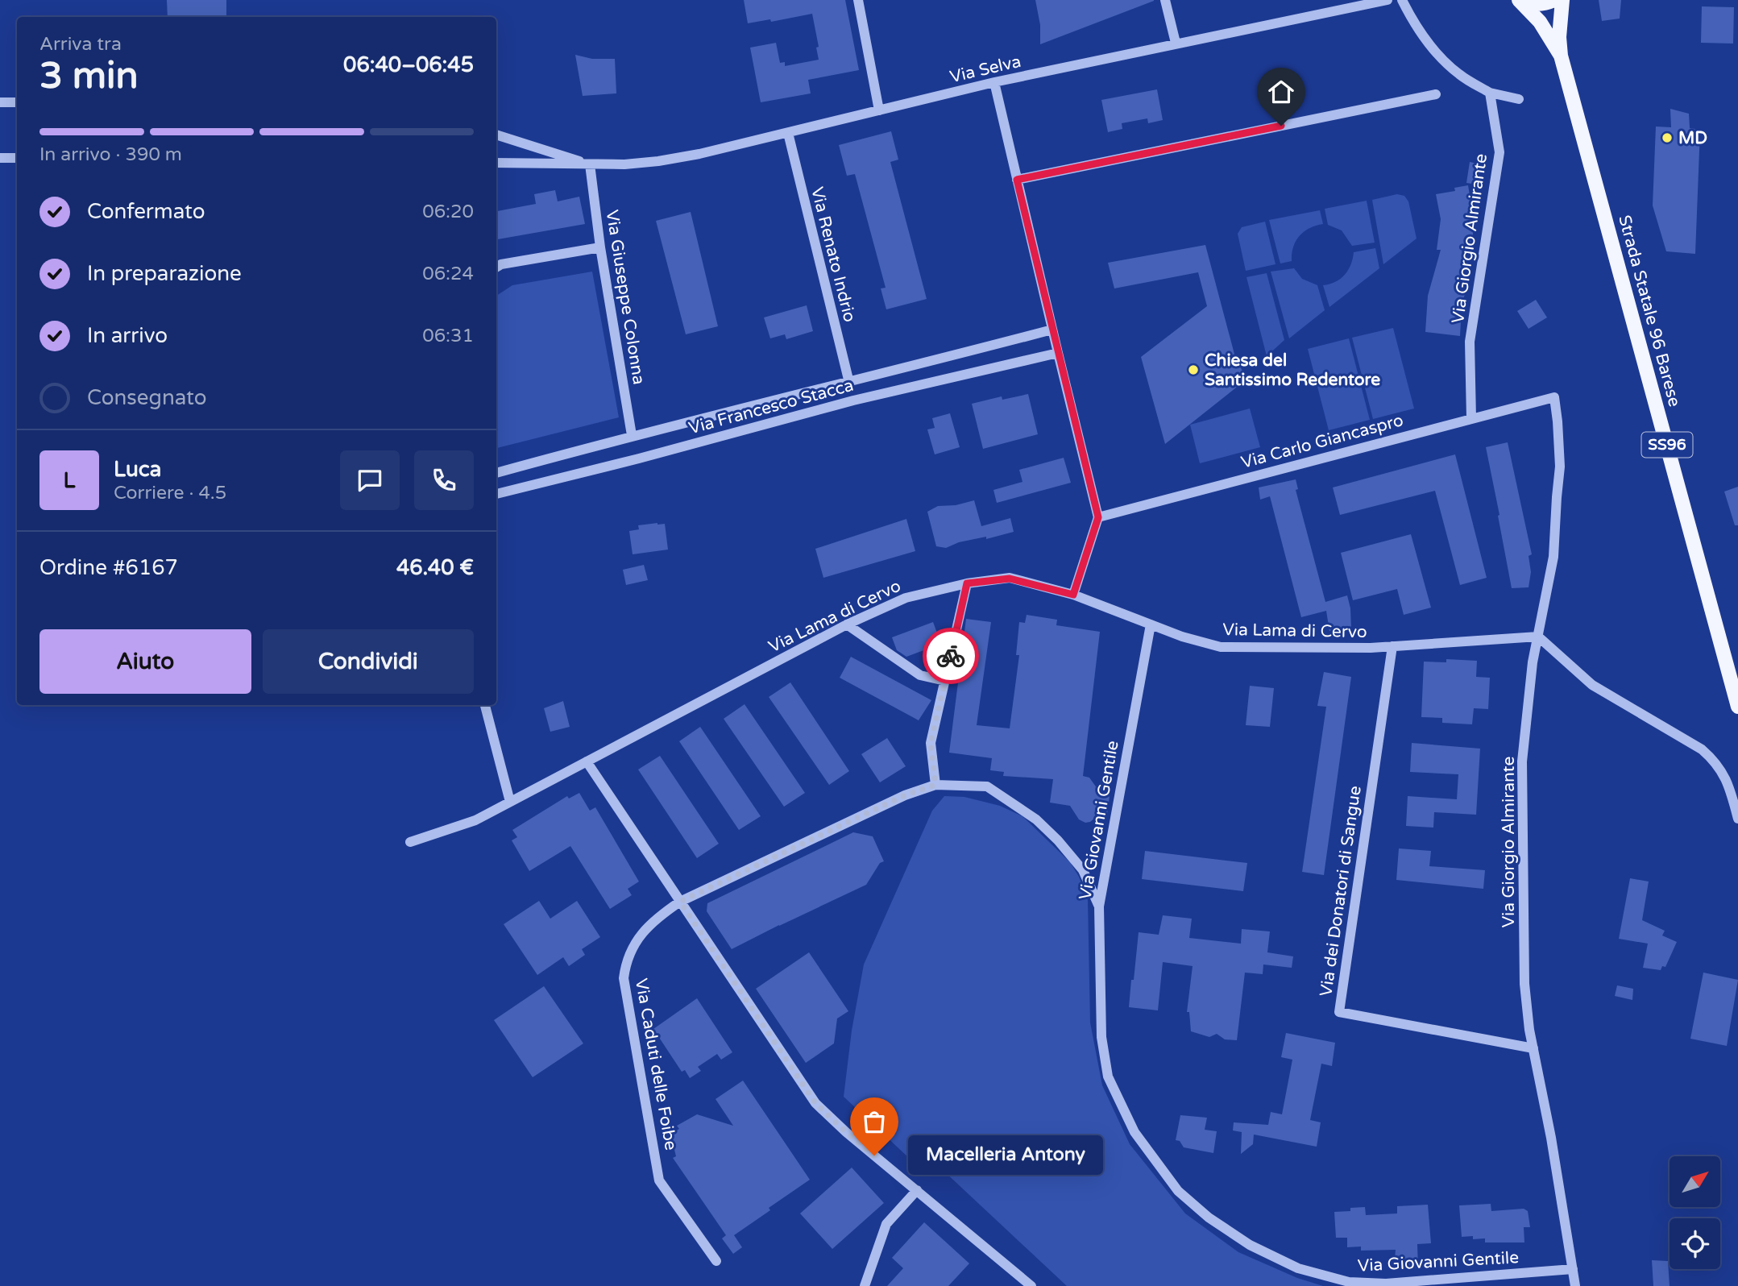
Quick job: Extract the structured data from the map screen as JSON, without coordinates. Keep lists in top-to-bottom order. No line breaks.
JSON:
{"streets":{"main road":["Strada Statale 96 Barese","SS96"],"street":["Via Selva","Via Giorgio Almirante","Via Renato Indrio","Via Giuseppe Colonna","Via Francesco Stacca","Via Carlo Giancaspro","Via Lama di Cervo","Via Giovanni Gentile","Via dei Donatori di Sangue","Via Caduti delle Foibe"]},"crossings":[["Via Selva","Via Renato Indrio"],["Via Selva","Via Giuseppe Colonna"],["Via Giorgio Almirante","Via Carlo Giancaspro"],["Via Giorgio Almirante","Via Lama di Cervo"],["Via Giorgio Almirante","Via Giovanni Gentile"],["Via Giorgio Almirante","Via dei Donatori di Sangue"],["Via Renato Indrio","Via Francesco Stacca"],["Via Giuseppe Colonna","Via Francesco Stacca"],["Via Lama di Cervo","Via Giovanni Gentile"],["Via Lama di Cervo","Via dei Donatori di Sangue"],["Via Giovanni Gentile","Via Caduti delle Foibe"]],"places":["MD","Chiesa del Santissimo Redentore","Macelleria Antony"],"north":"top right","page":{"heading":["3 min","Arriva tra","06:40–06:45"],"panel":["Luca","Corriere · 4.5","Ordine #6167","46.40 €"],"bar":"In arrivo · 390 m","list":[["Confermato","06:20"],["In preparazione","06:24"],["In arrivo","06:31"],"Consegnato"],"round":"L","buttons":["Aiuto","Condividi"],"bubble":"Macelleria Antony"}}
